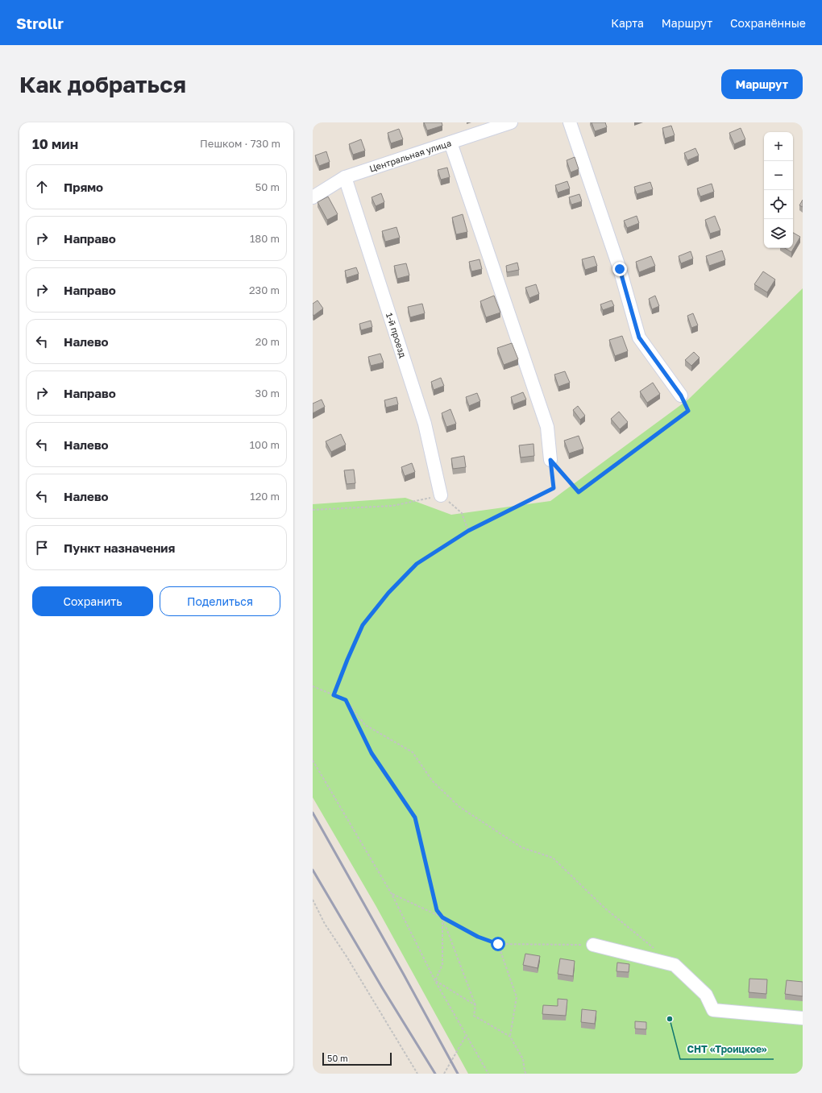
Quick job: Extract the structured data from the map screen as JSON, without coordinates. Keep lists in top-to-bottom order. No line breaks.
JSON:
{"streets":{"street":["Центральная улица","1-й проезд"]},"crossings":[["Центральная улица","1-й проезд"]],"places":["СНТ «Троицкое»"],"scale_bar":"50 m","page":{"header":"Strollr","nav":["Карта","Маршрут","Сохранённые"],"buttons":["Маршрут",["Сохранить","Поделиться"]],"title":"Как добраться","heading":["10 мин","Пешком · 730 m"],"map_buttons":["+","−"],"list":[["Прямо","50 m"],["Направо","180 m"],["Направо","230 m"],["Налево","20 m"],["Направо","30 m"],["Налево","100 m"],["Налево","120 m"],"Пункт назначения"],"scale":"50 m"}}
